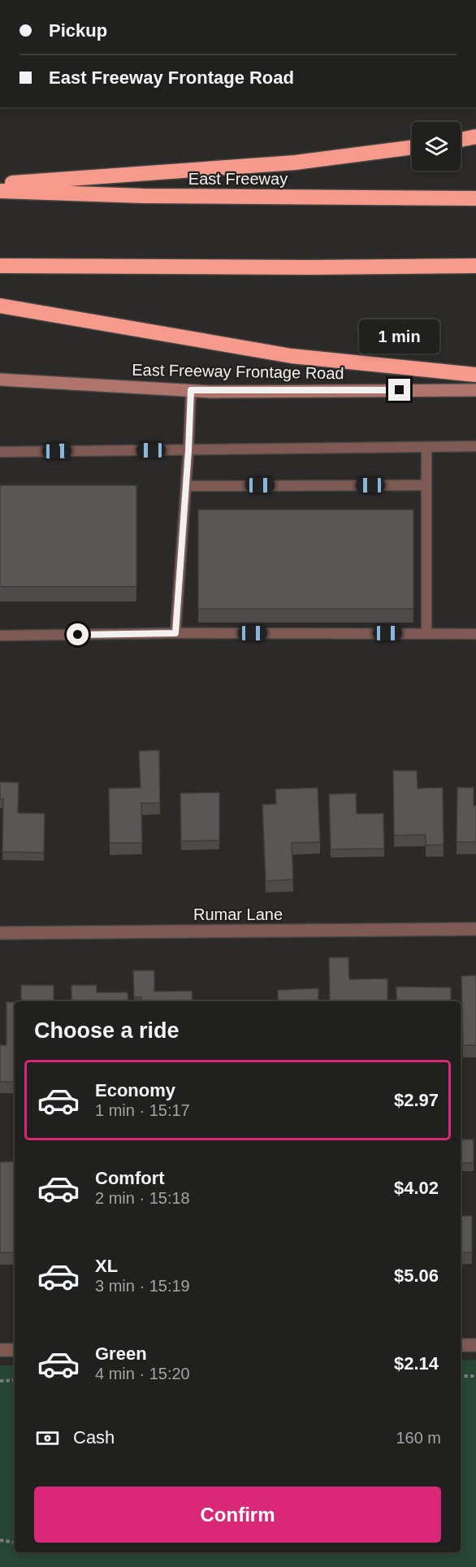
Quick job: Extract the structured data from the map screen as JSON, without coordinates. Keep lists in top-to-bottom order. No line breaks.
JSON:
{"streets":{"highway":["East Freeway"],"main road":["East Freeway Frontage Road"],"street":["Rumar Lane"]},"page":{"banner":["Pickup","East Freeway Frontage Road"],"bubble":"1 min","heading":"Choose a ride","list":[{"name":"Economy","note":"1 min · 15:17","value":"$2.97"},{"name":"Comfort","note":"2 min · 15:18","value":"$4.02"},{"name":"XL","note":"3 min · 15:19","value":"$5.06"},{"name":"Green","note":"4 min · 15:20","value":"$2.14"}],"pay":["Cash","160 m"],"buttons":"Confirm"}}
